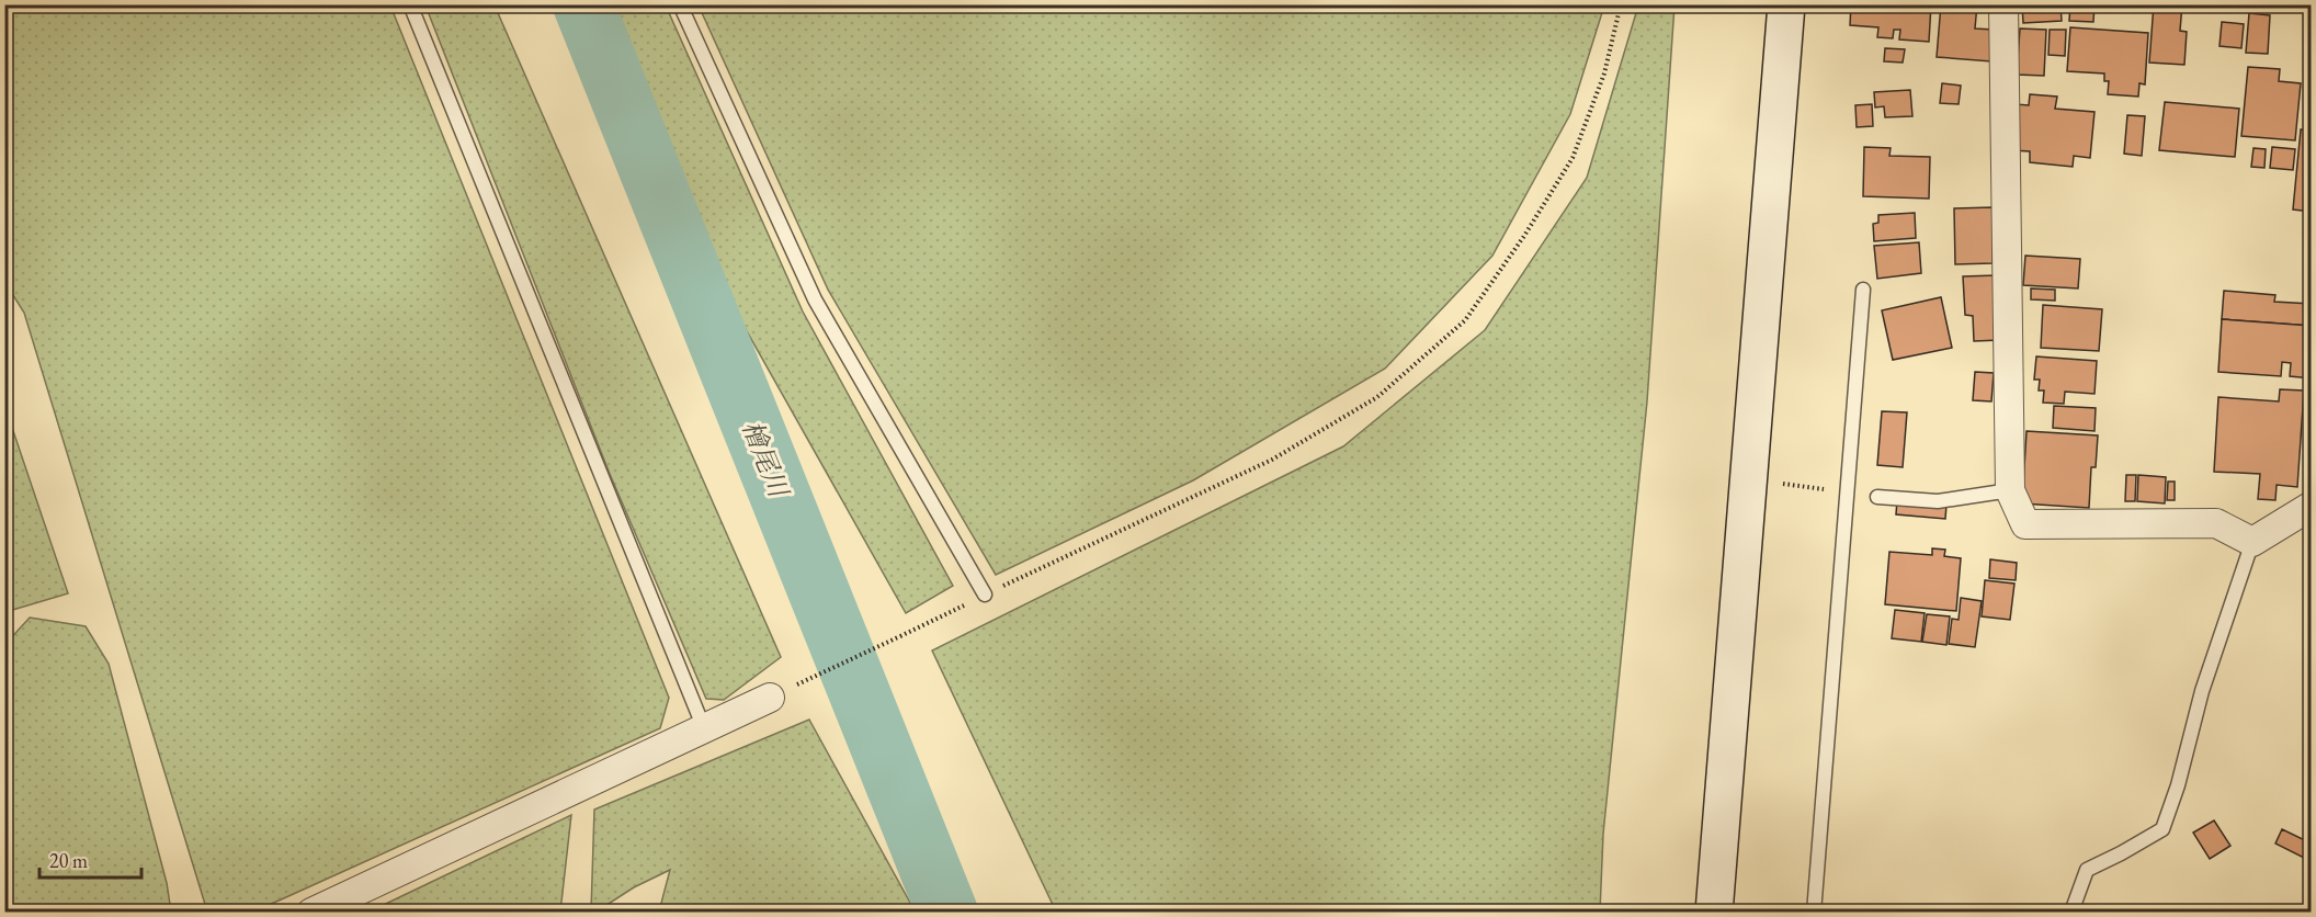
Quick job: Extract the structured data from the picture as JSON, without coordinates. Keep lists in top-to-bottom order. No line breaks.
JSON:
{"water":["檜尾川"],"scale_bar":"20 m"}
